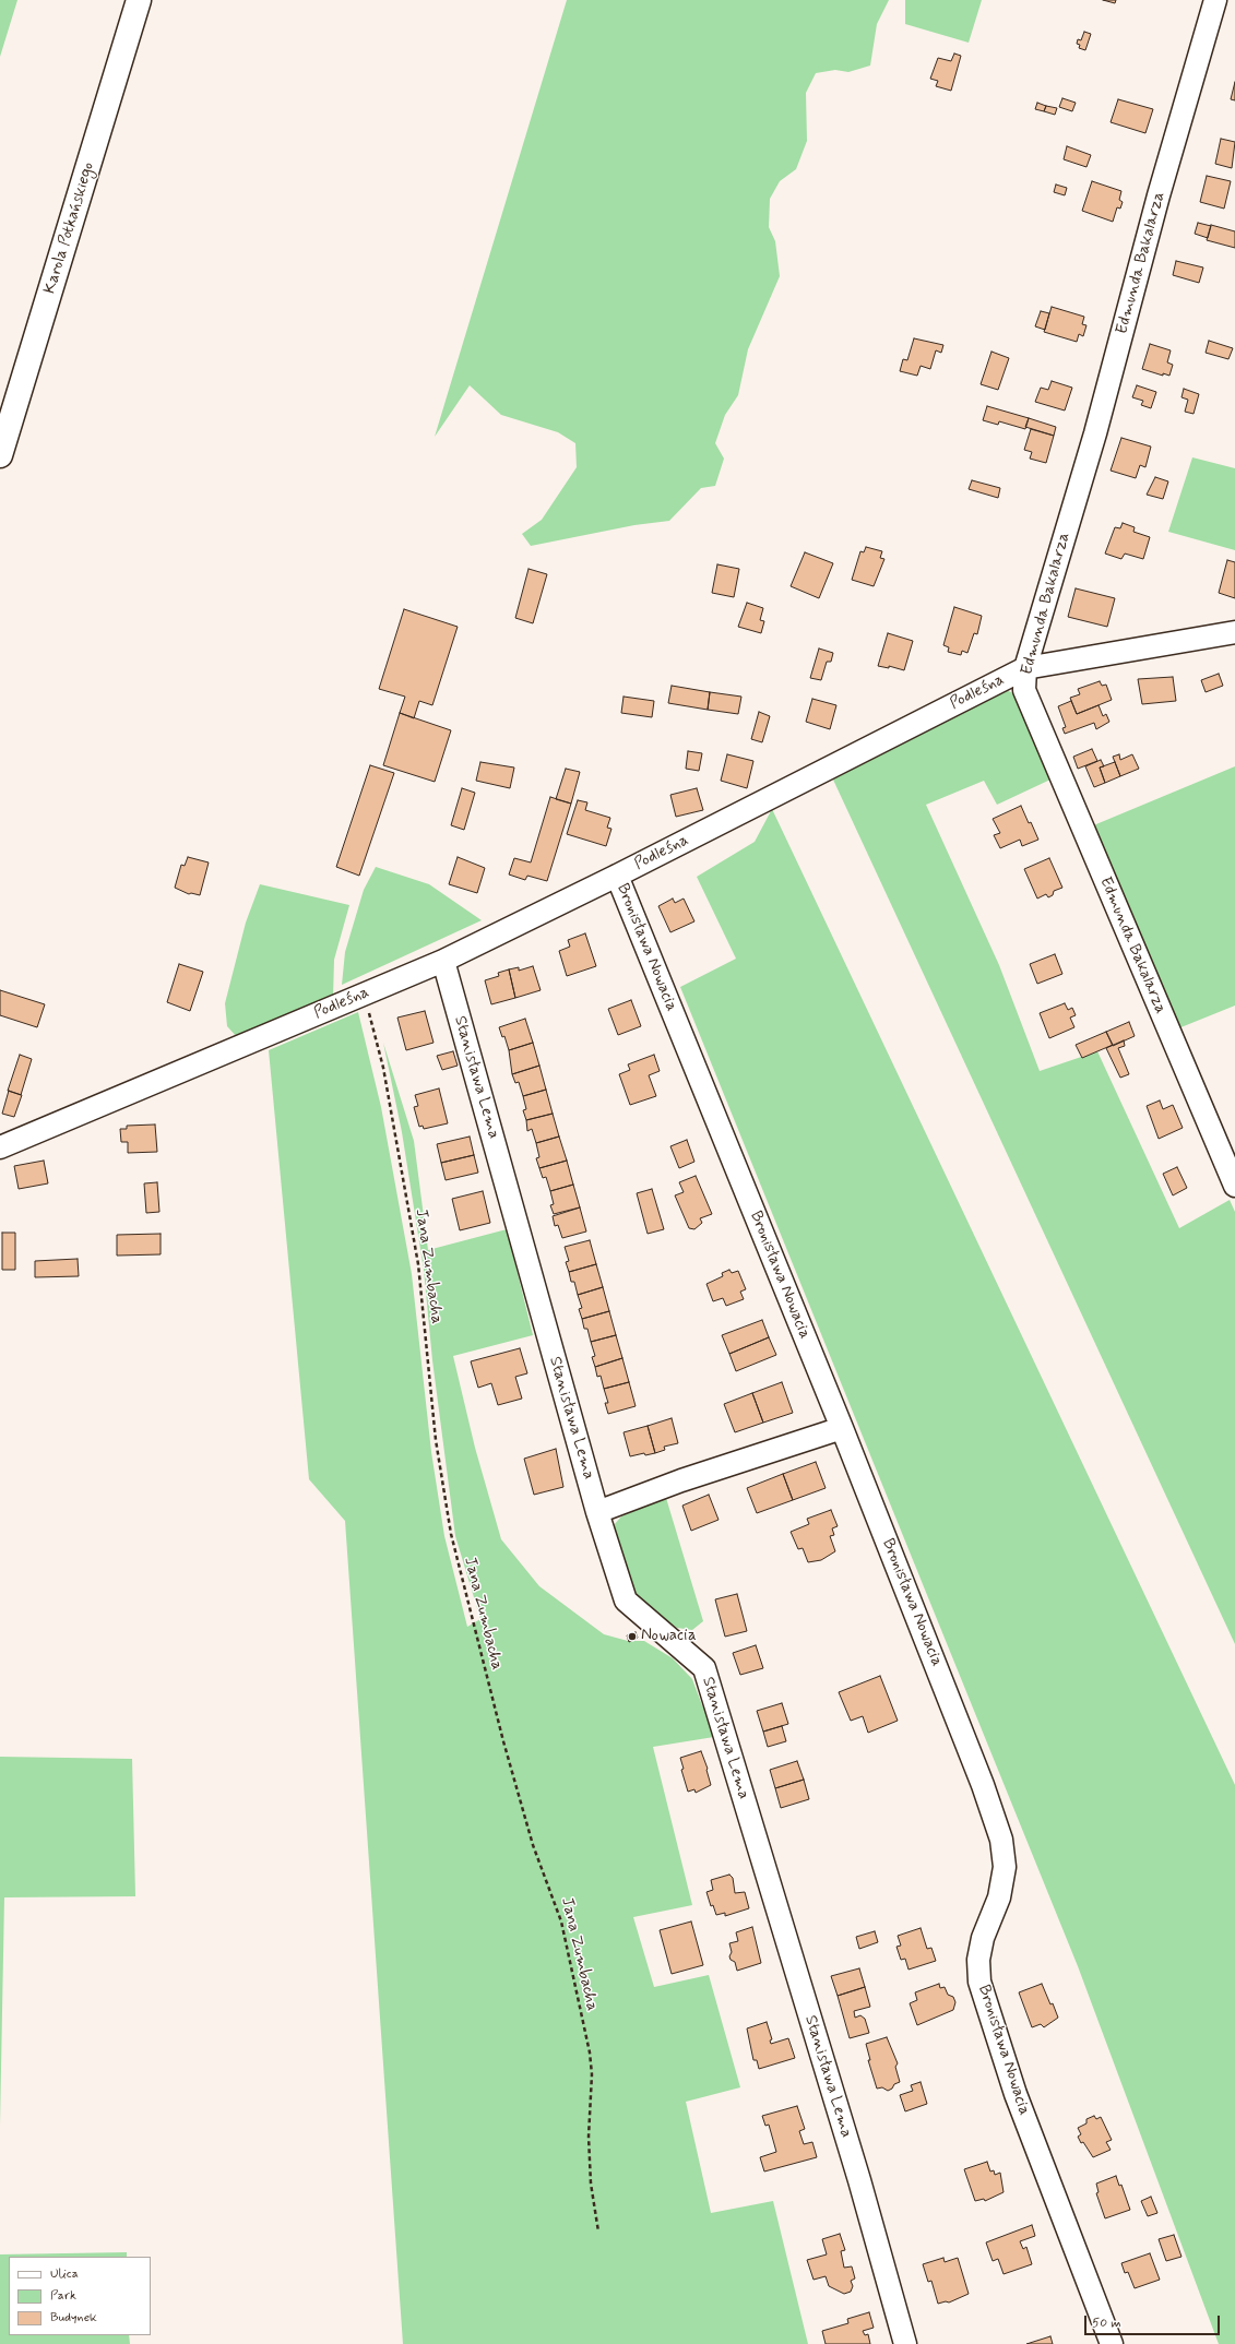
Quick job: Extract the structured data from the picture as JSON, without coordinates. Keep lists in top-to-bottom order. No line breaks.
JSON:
{"streets":{"street":["Karola Potkańskiego","Edmunda Bakalarza","Podleśna","Bronisława Nowacia","Stanisława Lema"],"path":["Jana Zumbacha"]},"crossings":[["Edmunda Bakalarza","Podleśna"],["Podleśna","Bronisława Nowacia"],["Podleśna","Stanisława Lema"],["Podleśna","Jana Zumbacha"]],"places":["Nowacia"],"legend":["Ulica","Park","Budynek"],"scale_bar":"50 m"}
